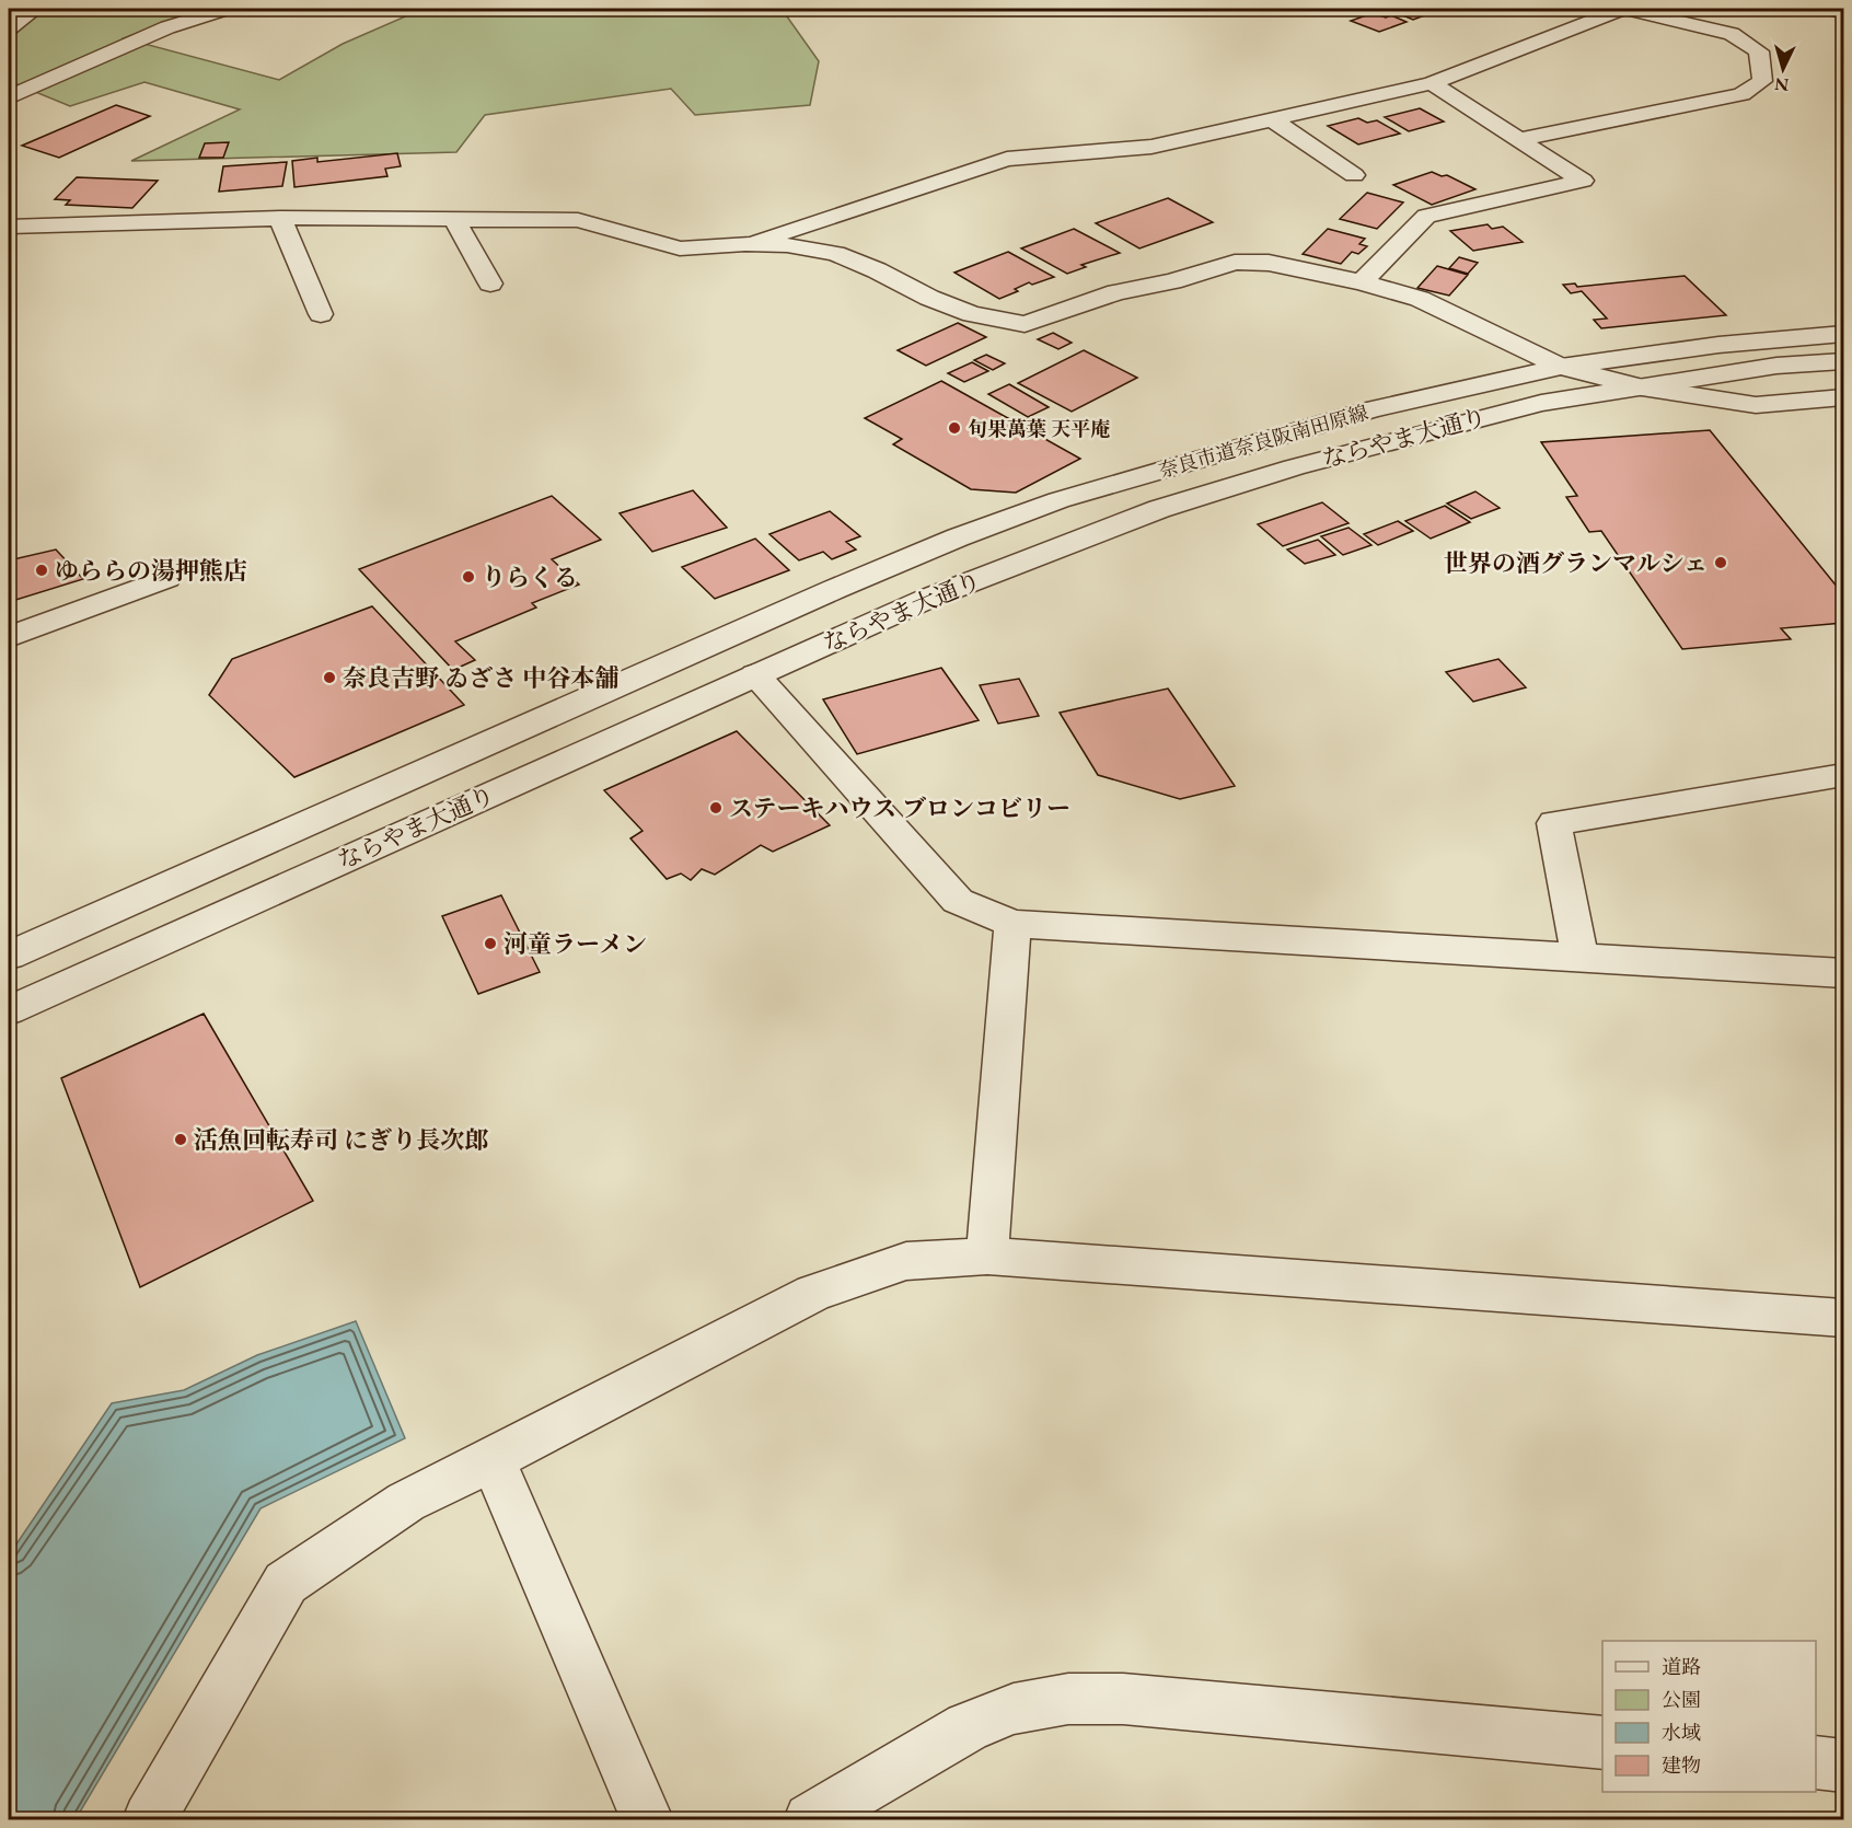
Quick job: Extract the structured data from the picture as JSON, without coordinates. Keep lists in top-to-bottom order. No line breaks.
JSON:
{"streets":{"street":["ならやま大通り","奈良市道奈良阪南田原線"]},"crossings":[["ならやま大通り","奈良市道奈良阪南田原線"]],"places":["旬果萬葉 天平庵","世界の酒グランマルシェ","ゆららの湯押熊店","りらくる","奈良吉野 ゐざさ 中谷本舗","ステーキハウス ブロンコビリー","河童ラーメン","活魚回転寿司 にぎり長次郎"],"legend":["道路","公園","水域","建物"],"north":"bottom"}
